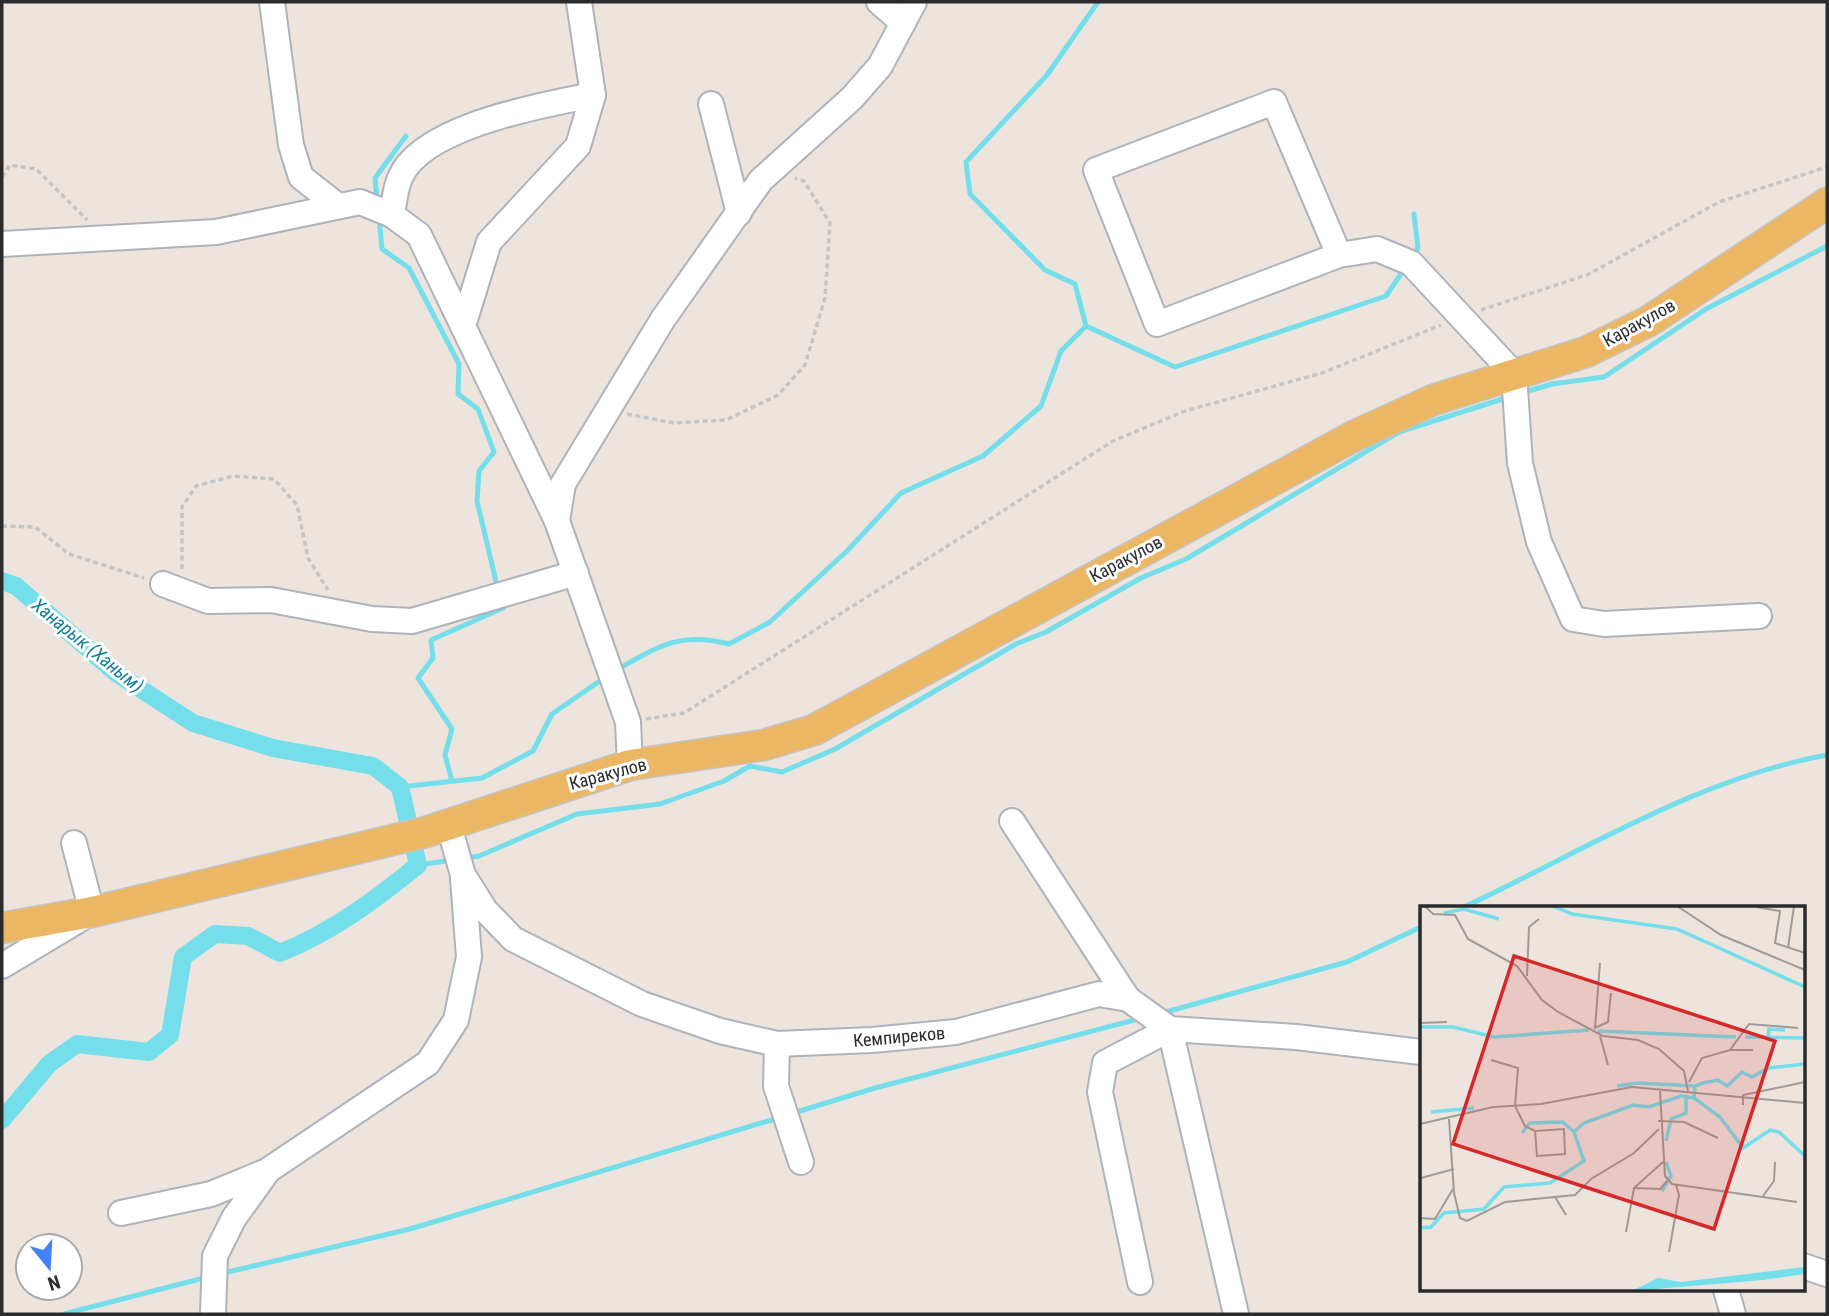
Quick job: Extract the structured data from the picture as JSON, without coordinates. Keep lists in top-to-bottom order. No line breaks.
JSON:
{"streets":{"main road":["Каракулов"],"street":["Кемпиреков"]},"crossings":[["Каракулов","Кемпиреков"]],"water":["Ханарык (Ханым)"],"north":"bottom"}
